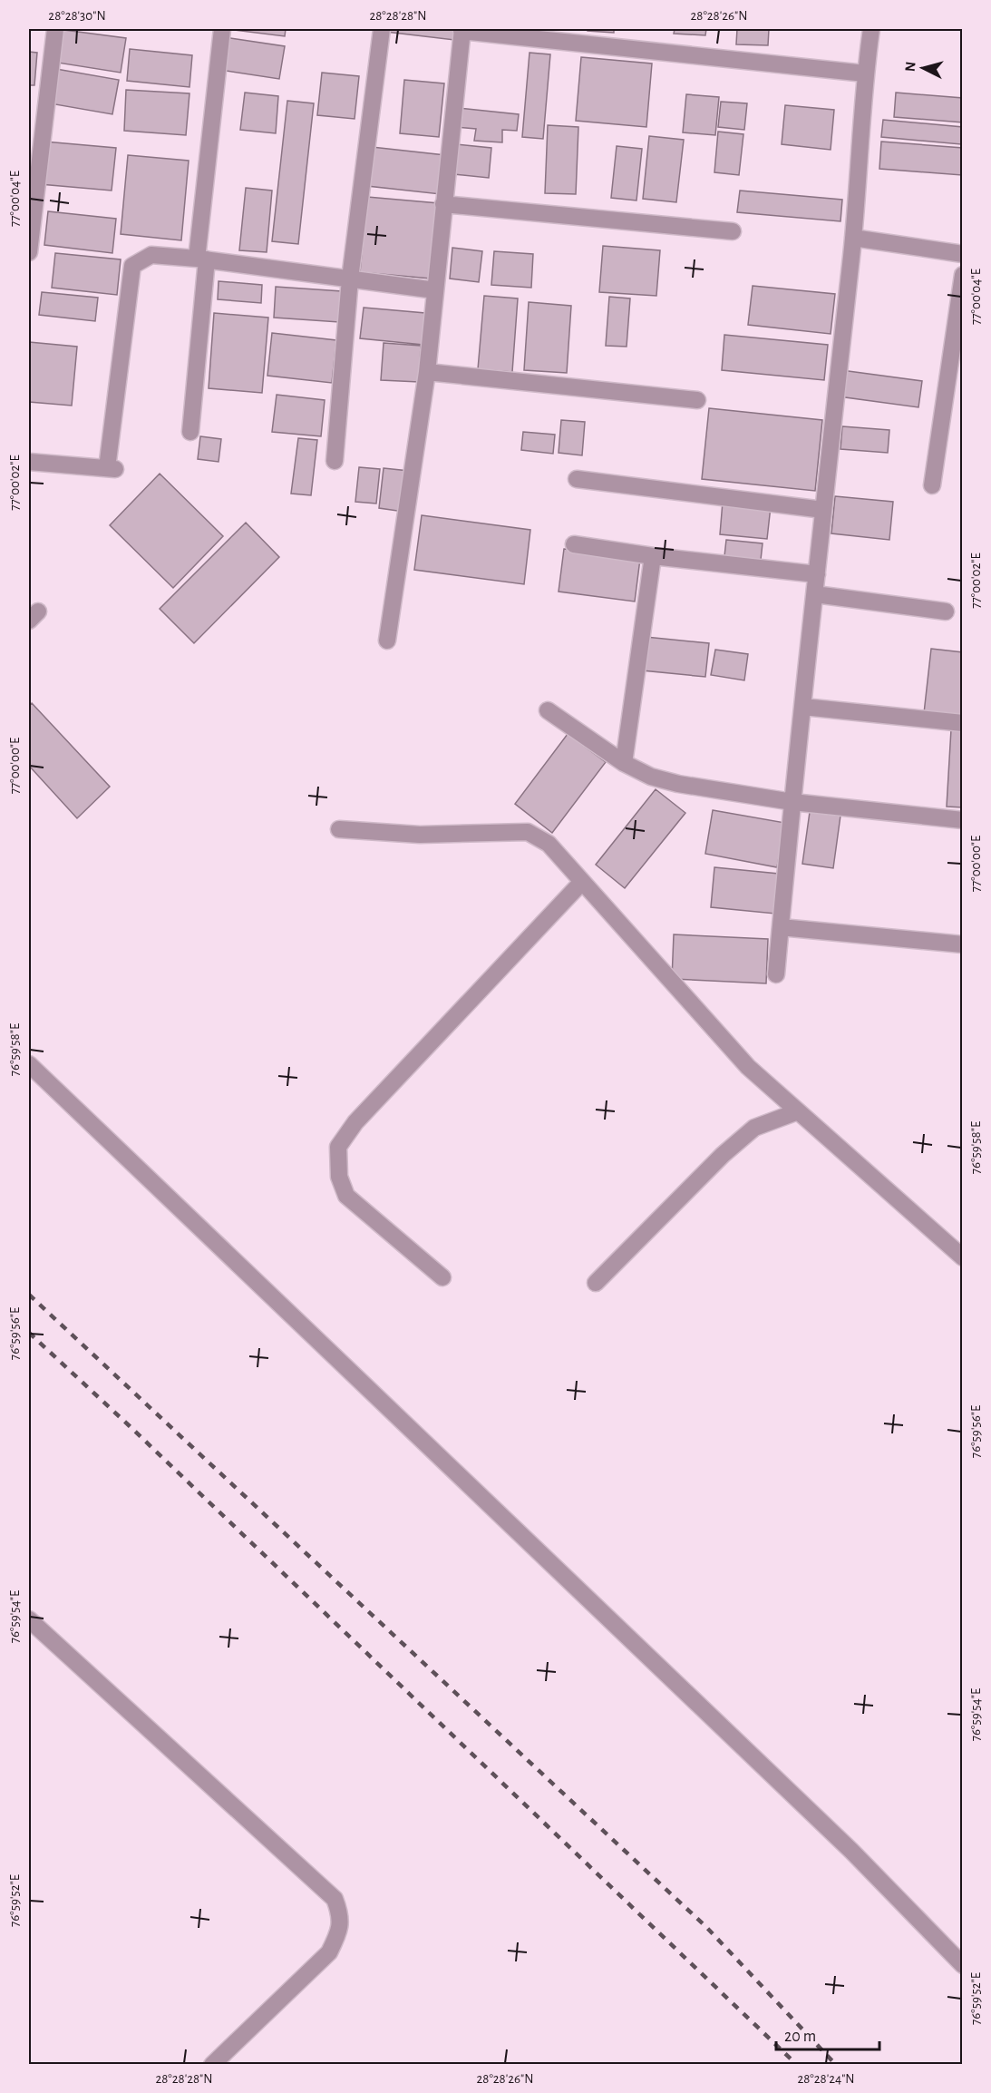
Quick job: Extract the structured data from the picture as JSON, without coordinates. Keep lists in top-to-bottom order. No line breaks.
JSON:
{"scale_bar":"20 m","north":"left","coordinates":["28°28'30\"N","28°28'28\"N","28°28'26\"N","77°00'04\"E","77°00'02\"E","77°00'00\"E","76°59'58\"E","76°59'56\"E","76°59'54\"E","76°59'52\"E","28°28'24\"N"]}
